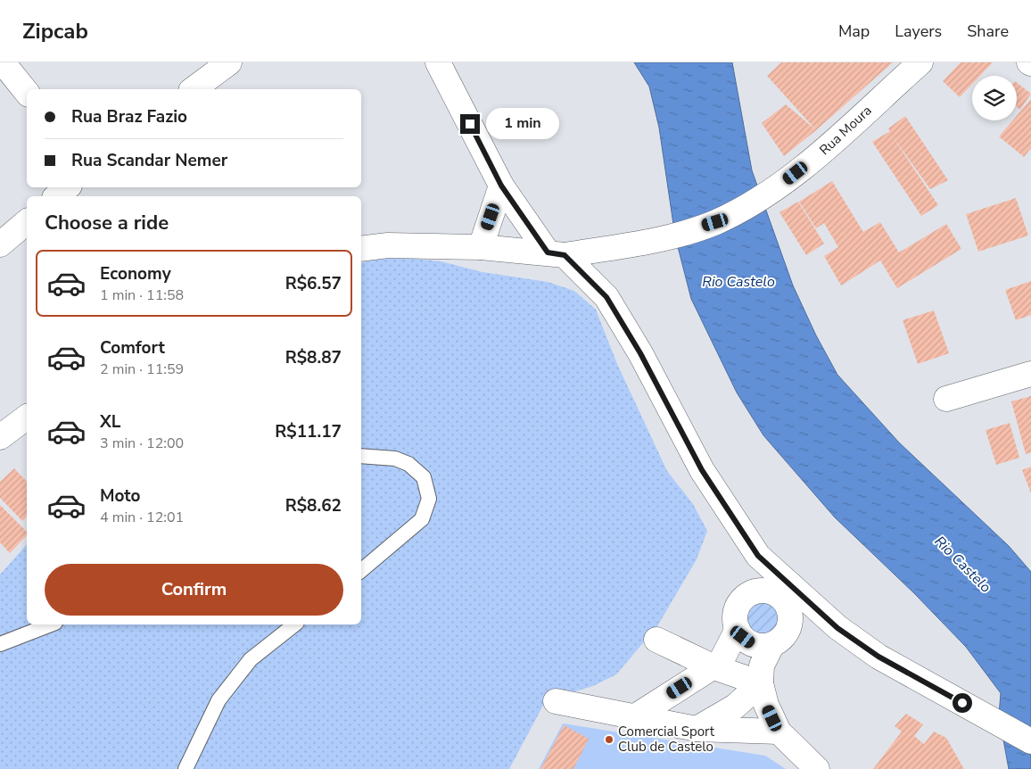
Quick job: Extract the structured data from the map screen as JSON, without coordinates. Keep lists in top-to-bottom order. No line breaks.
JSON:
{"streets":{"street":["Rua Moura"]},"water":["Rio Castelo"],"places":["Comercial Sport Club de Castelo"],"page":{"header":"Zipcab","nav":["Map","Layers","Share"],"banner":["Rua Braz Fazio","Rua Scandar Nemer"],"bubble":"1 min","heading":"Choose a ride","list":[{"name":"Economy","note":"1 min · 11:58","value":"R$6.57"},{"name":"Comfort","note":"2 min · 11:59","value":"R$8.87"},{"name":"XL","note":"3 min · 12:00","value":"R$11.17"},{"name":"Moto","note":"4 min · 12:01","value":"R$8.62"}],"buttons":"Confirm"}}
